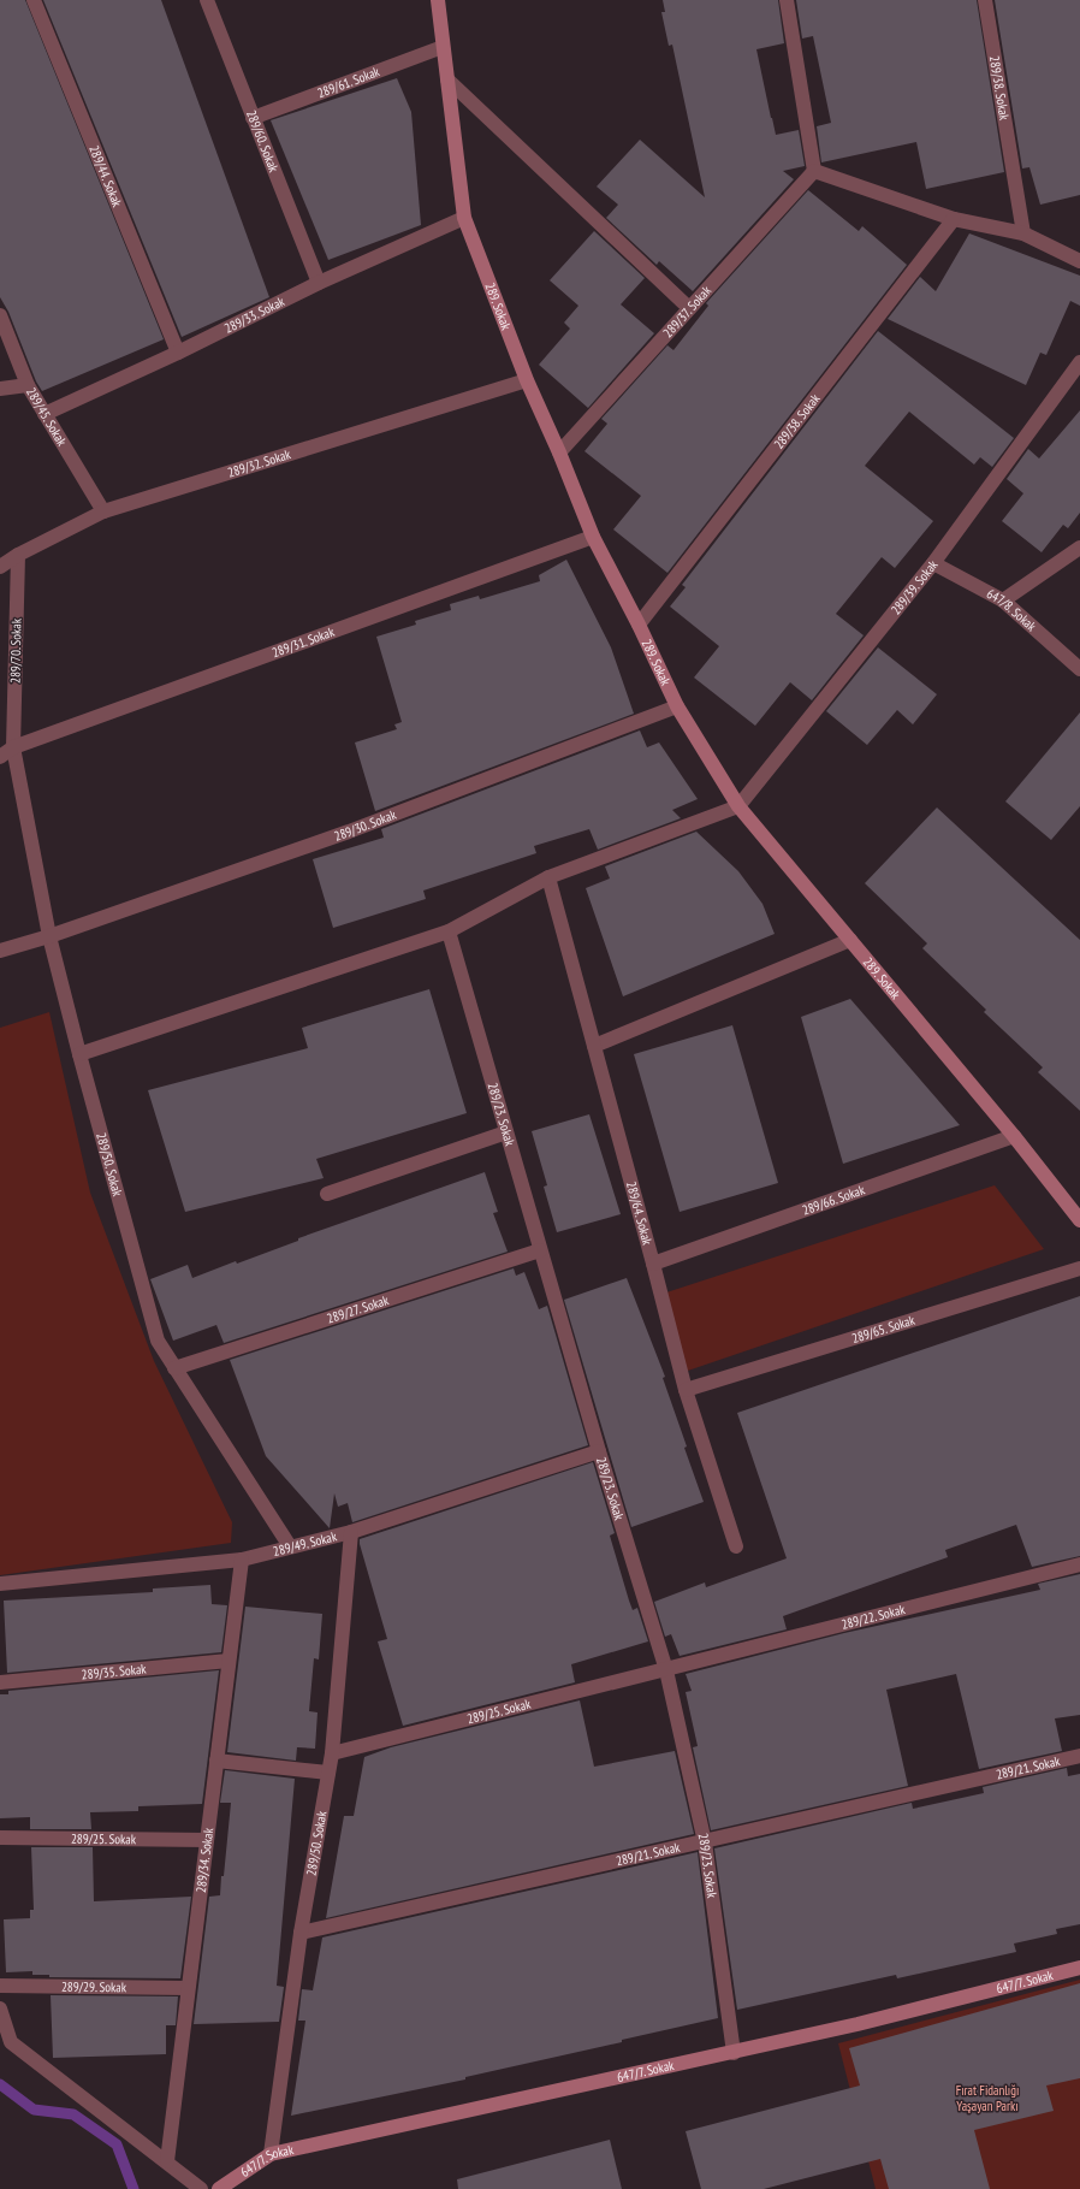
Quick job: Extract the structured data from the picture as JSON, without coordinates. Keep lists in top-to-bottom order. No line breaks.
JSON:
{"streets":{"street":["289/61. Sokak","289/38. Sokak","289/60. Sokak","289/44. Sokak","289. Sokak","289/37. Sokak","289/33. Sokak","289/45. Sokak","289/32. Sokak","289/39. Sokak","647/8. Sokak","289/31. Sokak","289/70. Sokak","289/30. Sokak","289/23. Sokak","289/50. Sokak","289/66. Sokak","289/64. Sokak","289/27. Sokak","289/65. Sokak","289/49. Sokak","289/22. Sokak","289/35. Sokak","289/25. Sokak","289/21. Sokak","289/34. Sokak","647/7. Sokak","289/29. Sokak"]},"crossings":[["289/61. Sokak","289/60. Sokak"],["289/61. Sokak","289. Sokak"],["289/38. Sokak","289. Sokak"],["289/60. Sokak","289/33. Sokak"],["289/44. Sokak","289/33. Sokak"],["289. Sokak","289/37. Sokak"],["289. Sokak","289/33. Sokak"],["289. Sokak","289/32. Sokak"],["289. Sokak","289/39. Sokak"],["289. Sokak","289/31. Sokak"],["289. Sokak","289/30. Sokak"],["289. Sokak","289/66. Sokak"],["289/33. Sokak","289/45. Sokak"],["289/45. Sokak","289/32. Sokak"],["289/32. Sokak","289/70. Sokak"],["289/39. Sokak","647/8. Sokak"],["289/31. Sokak","289/70. Sokak"],["289/31. Sokak","289/50. Sokak"],["289/70. Sokak","289/50. Sokak"],["289/30. Sokak","289/50. Sokak"],["289/23. Sokak","289/27. Sokak"],["289/23. Sokak","289/49. Sokak"],["289/23. Sokak","289/22. Sokak"],["289/23. Sokak","289/25. Sokak"],["289/23. Sokak","289/21. Sokak"],["289/23. Sokak","647/7. Sokak"],["289/50. Sokak","289/27. Sokak"],["289/50. Sokak","289/49. Sokak"],["289/50. Sokak","289/25. Sokak"],["289/50. Sokak","289/21. Sokak"],["289/50. Sokak","647/7. Sokak"],["289/66. Sokak","289/64. Sokak"],["289/64. Sokak","289/65. Sokak"],["289/49. Sokak","289/34. Sokak"],["289/22. Sokak","289/25. Sokak"],["289/35. Sokak","289/34. Sokak"],["289/25. Sokak","289/34. Sokak"],["289/34. Sokak","289/29. Sokak"]],"parks":["Fırat Fidanlığı Yaşayan Parkı"]}
